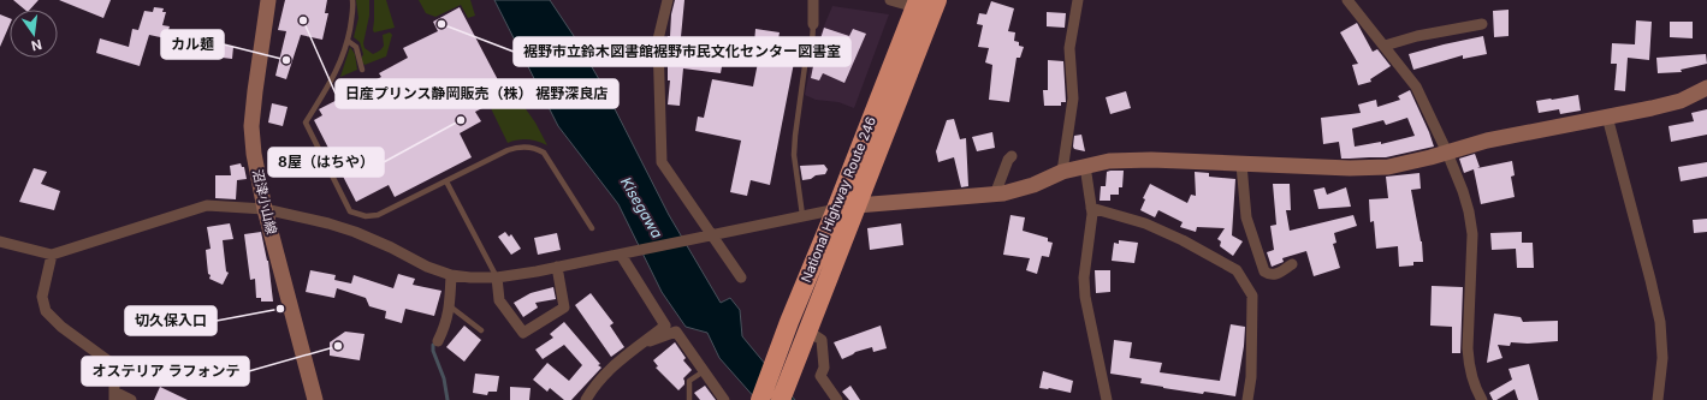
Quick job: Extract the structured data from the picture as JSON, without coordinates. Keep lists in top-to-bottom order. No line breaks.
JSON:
{"streets":{"highway":["National Highway Route 246"],"street":["沼津小山線"]},"water":["Kisegawa"],"places":["日産プリンス静岡販売（株） 裾野深良店","裾野市立鈴木図書館裾野市民文化センター図書室","カル麺","8屋（はちや）","切久保入口","オステリア ラフォンテ"],"north":"bottom"}
